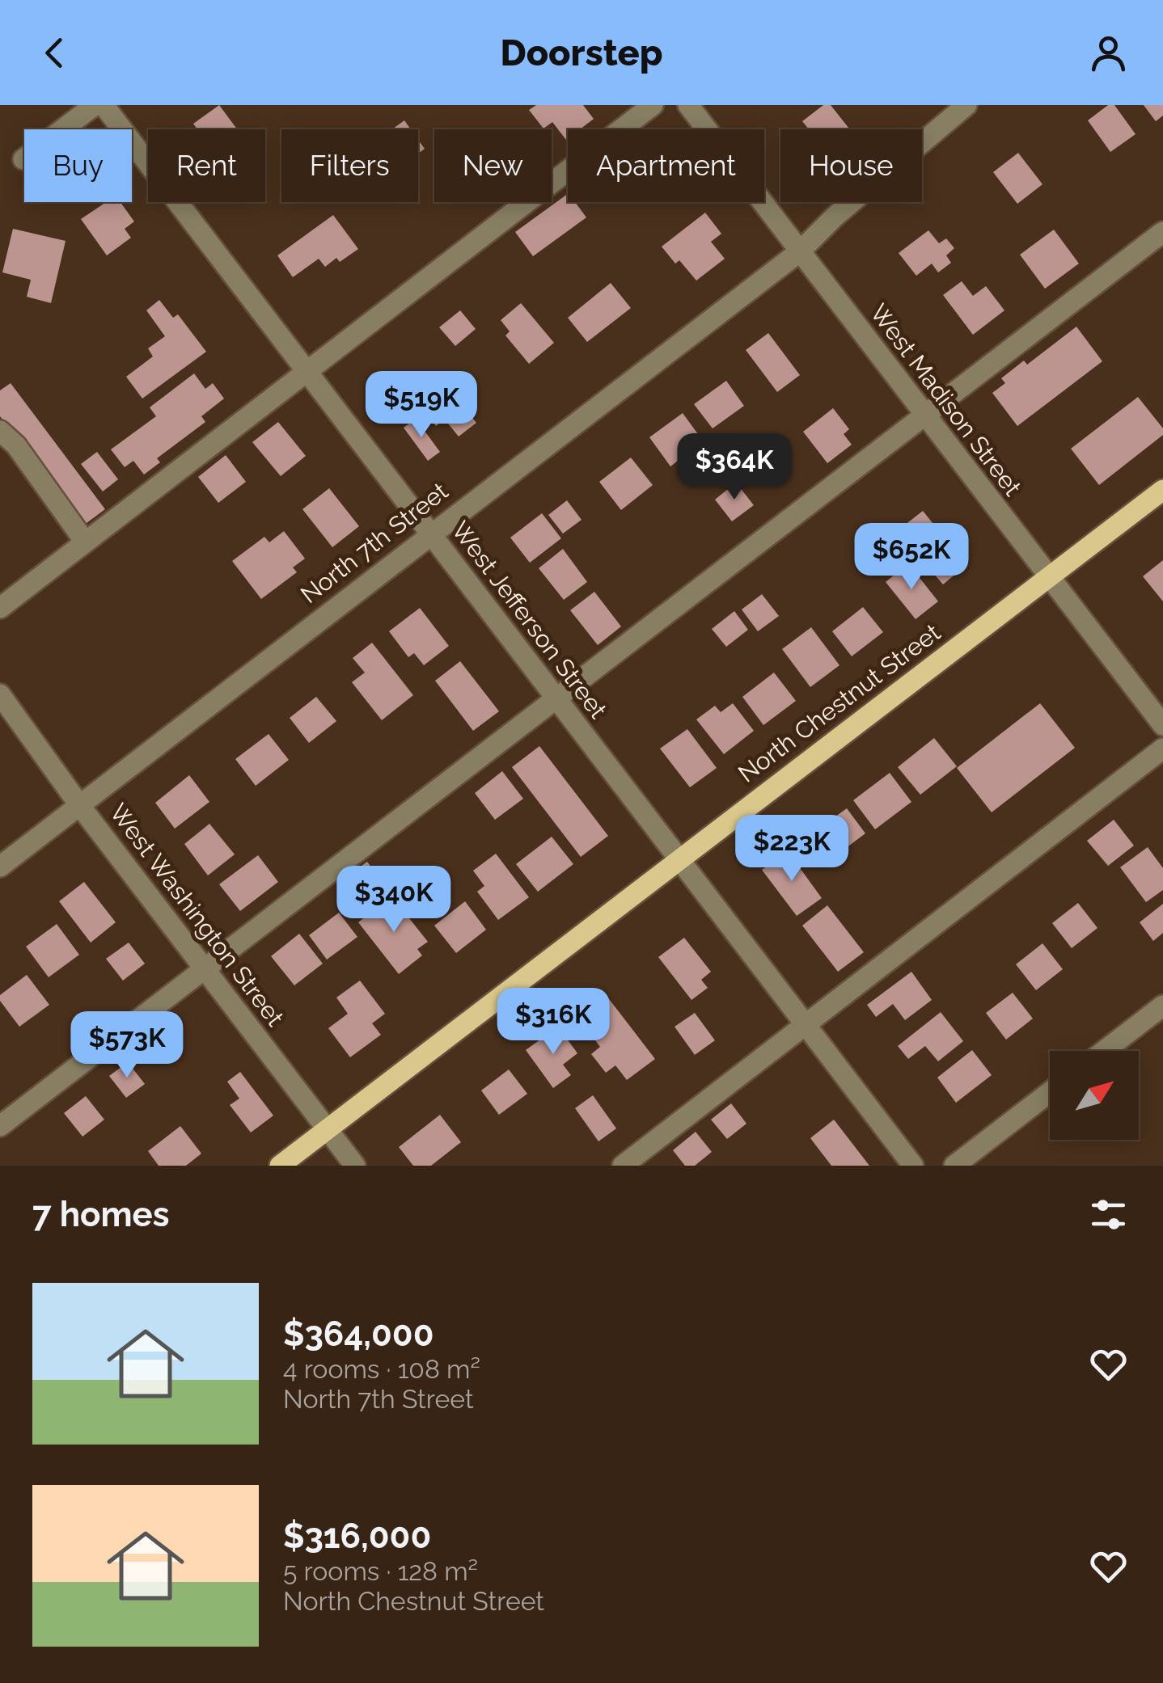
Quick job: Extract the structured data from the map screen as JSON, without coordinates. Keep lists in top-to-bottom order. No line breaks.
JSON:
{"streets":{"main road":["North Chestnut Street"],"street":["West Madison Street","North 7th Street","West Jefferson Street","West Washington Street"]},"crossings":[["West Madison Street","North 7th Street"],["West Madison Street","North Chestnut Street"],["North 7th Street","West Jefferson Street"],["North 7th Street","West Washington Street"],["West Jefferson Street","North Chestnut Street"],["North Chestnut Street","West Washington Street"]],"north":"top right","page":{"header":"Doorstep","chip":["Buy","Rent","Filters","New","Apartment","House"],"price":["$519K","$364K","$652K","$223K","$340K","$316K","$573K"],"heading":"7 homes","list":[{"name":"$364,000","note":"4 rooms · 108 m² · North 7th Street"},{"name":"$316,000","note":"5 rooms · 128 m² · North Chestnut Street"}]}}
